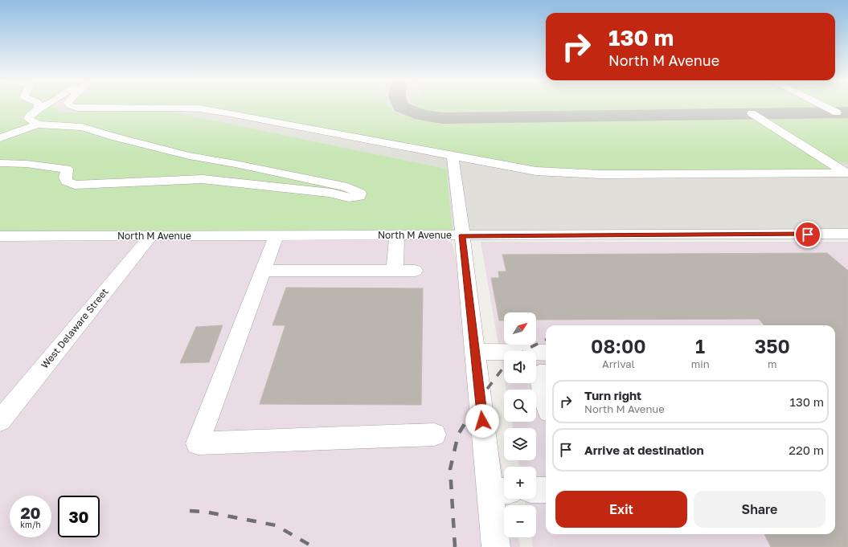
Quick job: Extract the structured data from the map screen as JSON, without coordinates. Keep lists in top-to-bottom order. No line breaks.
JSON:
{"streets":{"street":["North M Avenue","West Delaware Street"]},"crossings":[["North M Avenue","West Delaware Street"]],"north":"top right","page":{"turn":["130 m","North M Avenue"],"map_buttons":["+","−"],"eta":["08:00","Arrival","1","min","350","m"],"list":[{"name":"Turn right","note":"North M Avenue","value":"130 m"},{"name":"Arrive at destination","value":"220 m"}],"buttons":["Exit","Share"],"speed":"20 km/h","limit":"30"}}
